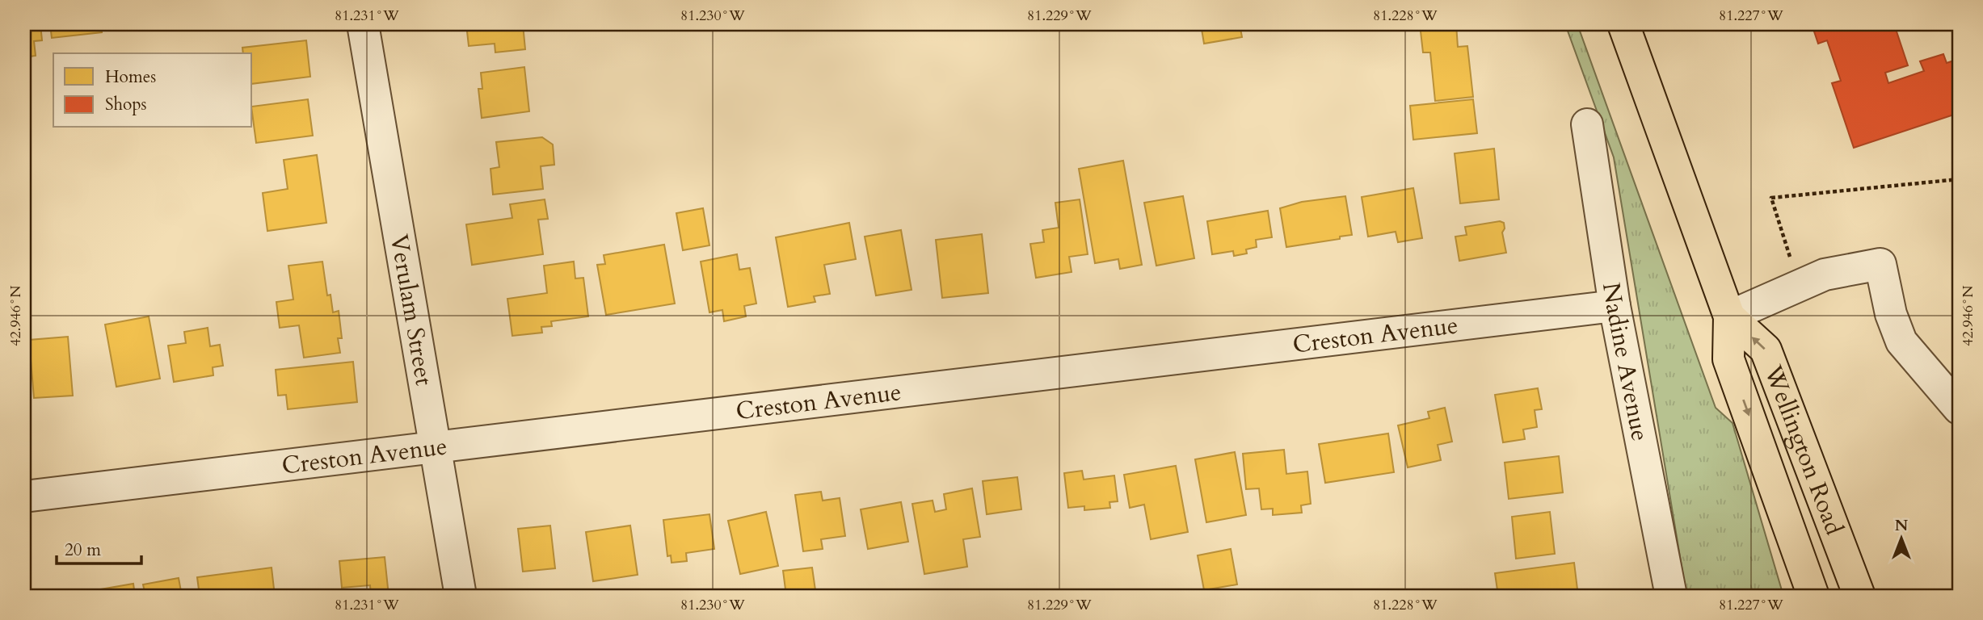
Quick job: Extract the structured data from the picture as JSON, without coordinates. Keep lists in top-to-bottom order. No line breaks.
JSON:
{"streets":{"main road":["Wellington Road"],"street":["Verulam Street","Creston Avenue","Nadine Avenue"]},"crossings":[["Verulam Street","Creston Avenue"],["Creston Avenue","Nadine Avenue"]],"legend":["Homes","Shops"],"scale_bar":"20 m","north":"top","coordinates":["81.231°W","81.230°W","81.229°W","81.228°W","81.227°W","42.946°N"]}
